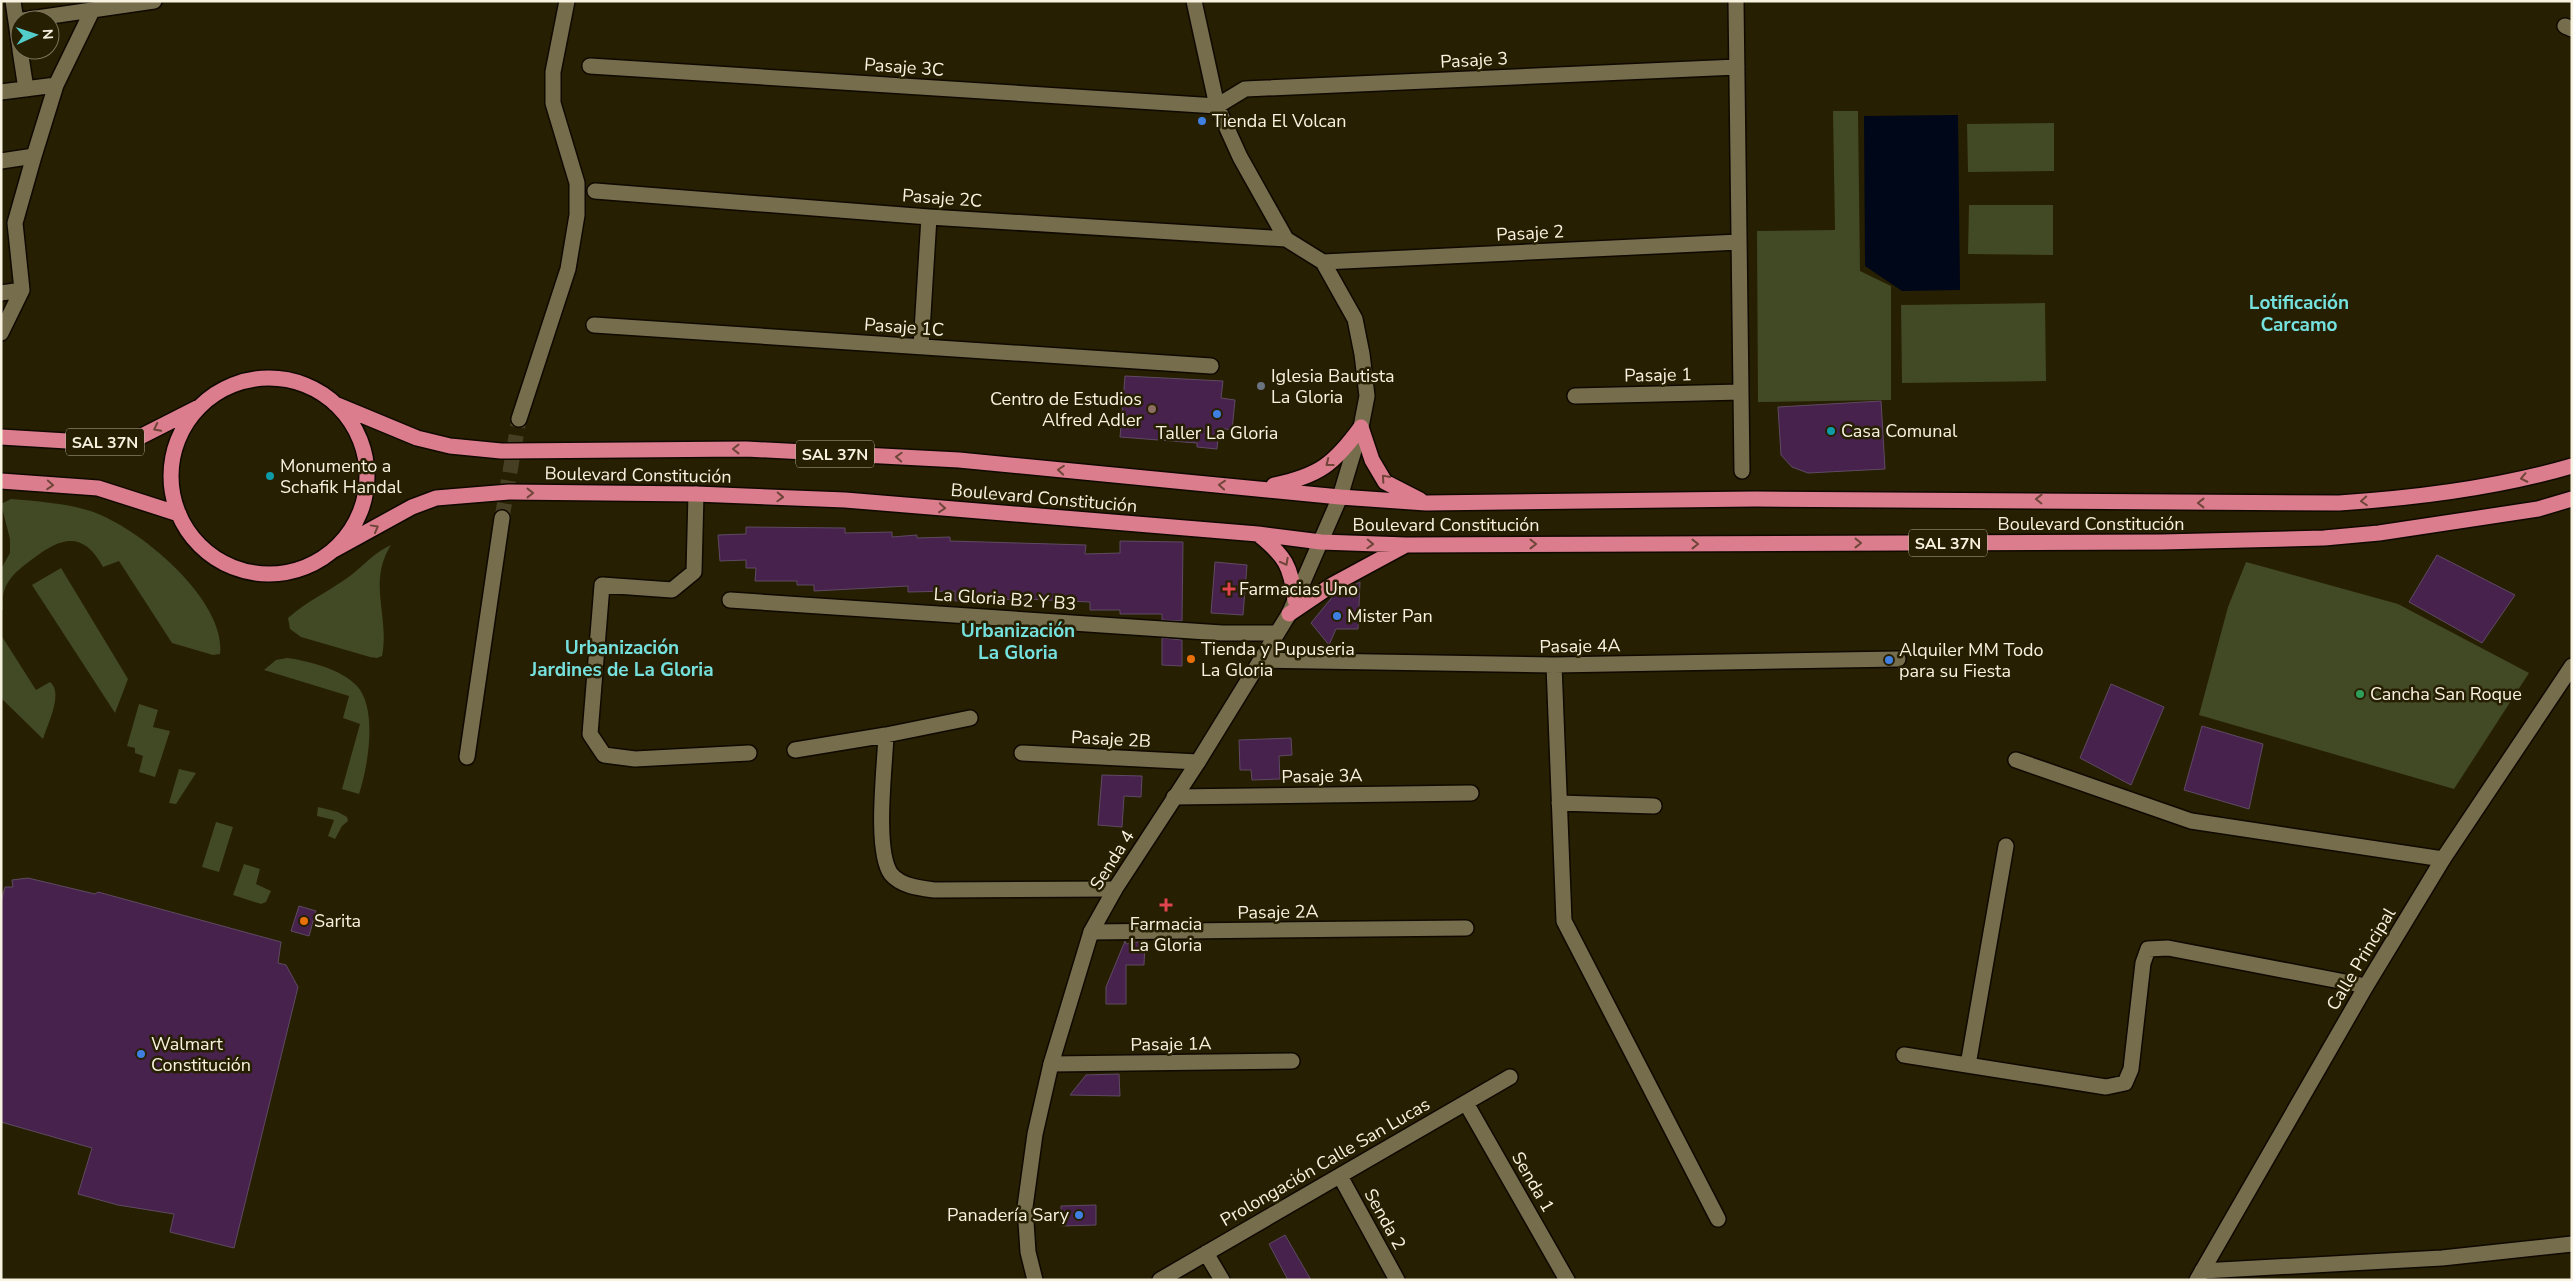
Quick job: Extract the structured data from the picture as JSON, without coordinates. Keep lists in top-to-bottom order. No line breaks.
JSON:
{"streets":{"highway":["SAL 37N","Boulevard Constitución"],"street":["Pasaje 3","Pasaje 3C","Pasaje 2C","Pasaje 2","Pasaje 1C","Pasaje 1","La Gloria B2 Y B3","Pasaje 4A","Pasaje 2B","Pasaje 3A","Senda 4","Pasaje 2A","Calle Principal","Pasaje 1A","Prolongación Calle San Lucas","Senda 1","Senda 2"]},"crossings":[["Pasaje 3","Pasaje 3C"],["Pasaje 2","Senda 4"],["SAL 37N","Boulevard Constitución"],["Boulevard Constitución","Senda 4"],["La Gloria B2 Y B3","Senda 4"],["Pasaje 4A","Senda 4"],["Pasaje 2B","Senda 4"],["Pasaje 3A","Senda 4"],["Senda 4","Pasaje 2A"],["Senda 4","Pasaje 1A"],["Prolongación Calle San Lucas","Senda 1"],["Prolongación Calle San Lucas","Senda 2"]],"districts":["Lotificación Carcamo","Urbanización La Gloria","Urbanización Jardines de La Gloria"],"places":{"other":["Tienda El Volcan","Iglesia Bautista La Gloria","Centro de Estudios Alfred Adler","Taller La Gloria","Casa Comunal","Monumento a Schafik Handal","Mister Pan","Tienda y Pupuseria La Gloria","Alquiler MM Todo para su Fiesta","Cancha San Roque","Sarita","Walmart Constitución","Panadería Sary"],"health":["Farmacias Uno","Farmacia La Gloria"]},"north":"right"}
